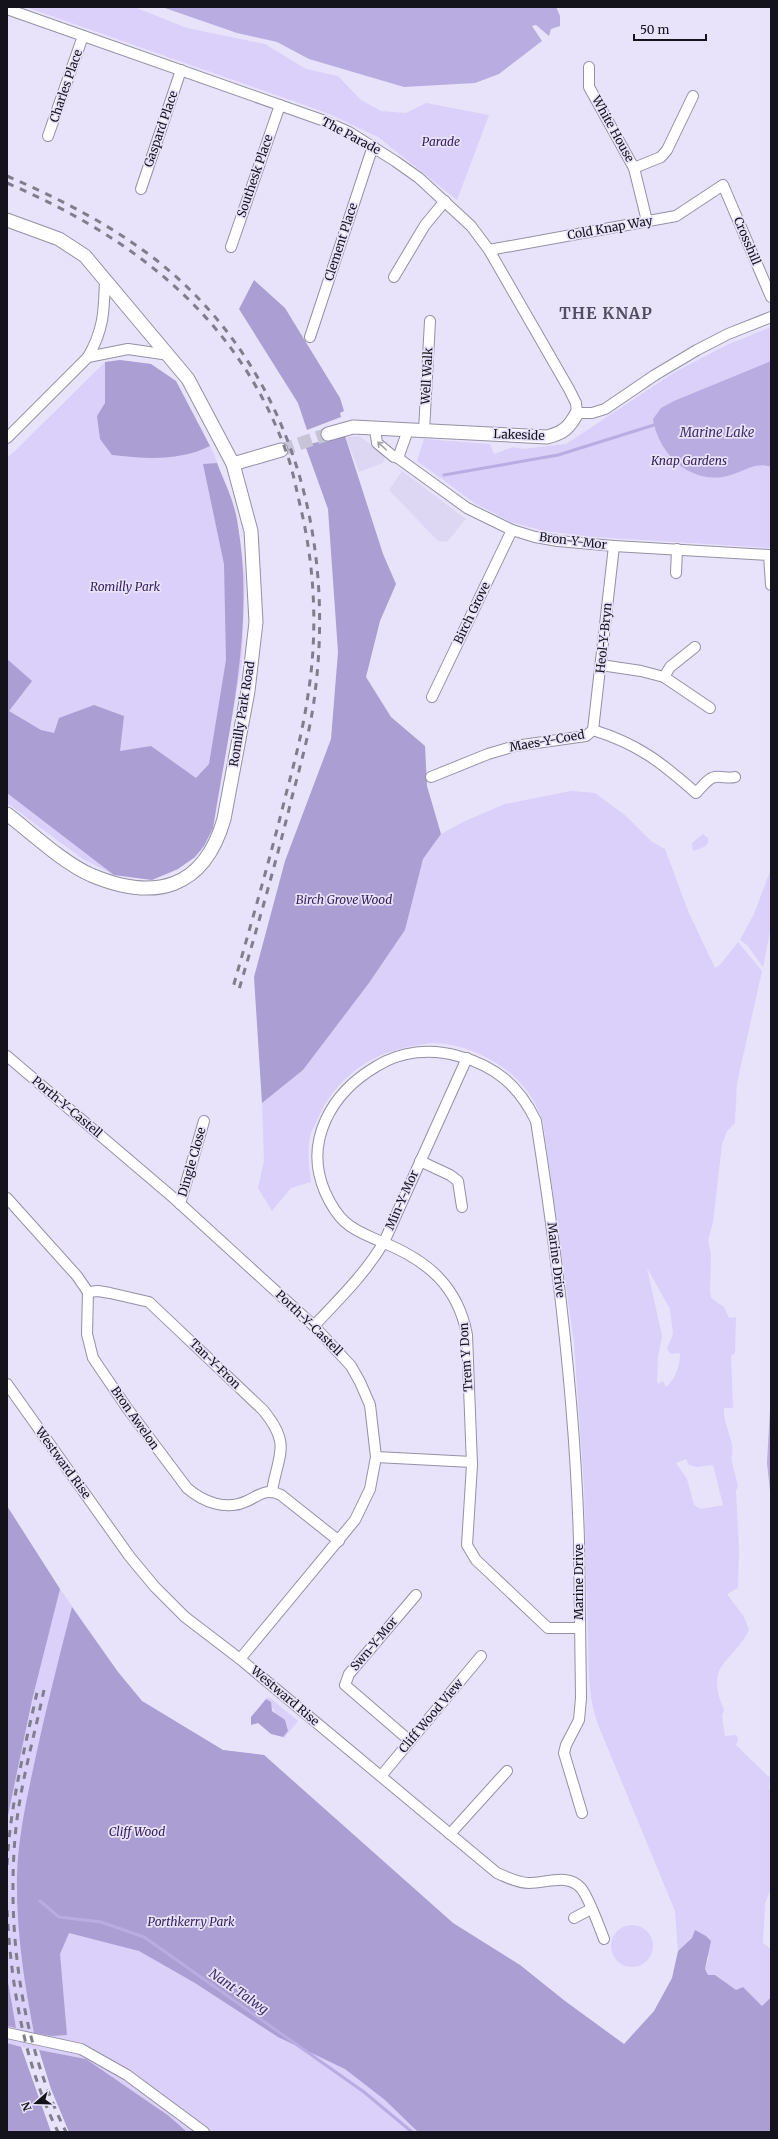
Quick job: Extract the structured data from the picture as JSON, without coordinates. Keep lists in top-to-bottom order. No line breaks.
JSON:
{"streets":{"street":["Charles Place","Gaspard Place","White House","The Parade","Southesk Place","Cold Knap Way","Crosshill","Clement Place","Well Walk","Lakeside","Bron-Y-Mor","Birch Grove","Heol-Y-Bryn","Romilly Park Road","Maes-Y-Coed","Porth-Y-Castell","Dingle Close","Min-Y-Mor","Marine Drive","Trem Y Don","Tan-Y-Fron","Bron Awelon","Westward Rise","Swn-Y-Mor","Cliff Wood View"]},"crossings":[["Charles Place","The Parade"],["Gaspard Place","The Parade"],["White House","Cold Knap Way"],["The Parade","Southesk Place"],["The Parade","Cold Knap Way"],["The Parade","Clement Place"],["The Parade","Lakeside"],["Cold Knap Way","Crosshill"],["Well Walk","Lakeside"],["Lakeside","Bron-Y-Mor"],["Bron-Y-Mor","Birch Grove"],["Bron-Y-Mor","Heol-Y-Bryn"],["Heol-Y-Bryn","Maes-Y-Coed"],["Porth-Y-Castell","Dingle Close"],["Porth-Y-Castell","Min-Y-Mor"],["Porth-Y-Castell","Westward Rise"],["Min-Y-Mor","Marine Drive"],["Min-Y-Mor","Trem Y Don"],["Marine Drive","Trem Y Don"],["Tan-Y-Fron","Bron Awelon"],["Westward Rise","Cliff Wood View"],["Swn-Y-Mor","Cliff Wood View"]],"districts":["THE KNAP"],"water":["Marine Lake","Nant Talwg"],"parks":["Parade","Knap Gardens","Romilly Park","Birch Grove Wood","Cliff Wood","Porthkerry Park"],"scale_bar":"50 m","north":"left"}
